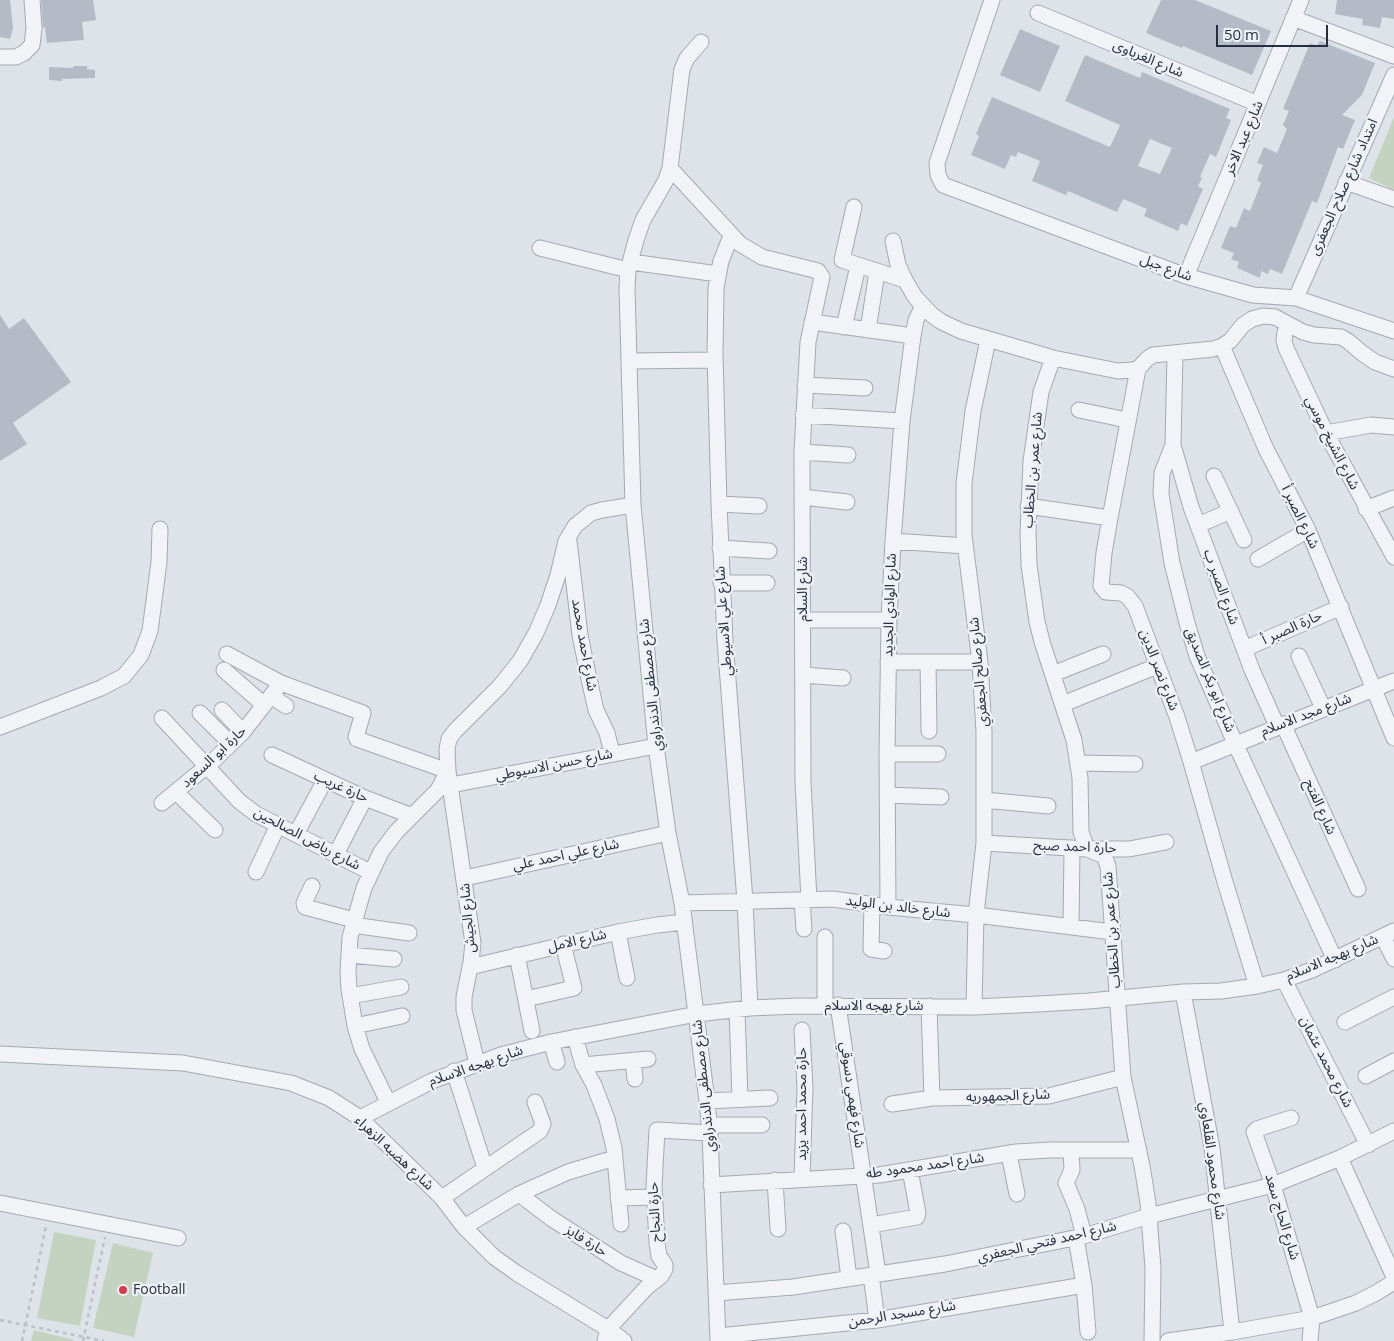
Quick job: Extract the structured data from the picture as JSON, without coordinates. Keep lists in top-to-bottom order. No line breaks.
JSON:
{"streets":{"street":["شارع الغرباوى","شارع عبد الاخر","امتداد شارع صلاح الجعفرى","شارع جبل","شارع الشيخ موسي","شارع عمر بن الخطاب","شارع الصبر أ","شارع الصبر ب","شارع السلام","شارع الوادي الجديد","شارع علي الاسيوطي","حارة الصبر أ","شارع احمد محمد","شارع نصر الدين","شارع صالح الجعفري","شارع ابو بكر الصديق","شارع مصطفى الدندراوي","شارع مجد الاسلام","حارة ابو السعود","شارع حسن الاسيوطي","حارة غريب","شارع الفتح","شارع رياض الصالحين","حارة احمد صبح","شارع علي احمد علي","شارع خالد بن الوليد","شارع الجيش","شارع الامل","شارع بهجه الاسلام","شارع محمد عثمان","شارع فهمي دسوقي","شارع الجمهوريه","حارة محمد احمد يزيد","شارع هضبه الزهراء","شارع محمود القلعاوي","شارع احمد محمود طه","حارة النجاح","شارع الحاج سعد","حارة فايز","شارع احمد فتحي الجعفري","شارع مسجد الرحمن"]},"crossings":[["شارع الغرباوى","شارع عبد الاخر"],["شارع عبد الاخر","شارع جبل"],["امتداد شارع صلاح الجعفرى","شارع جبل"],["شارع عمر بن الخطاب","حارة احمد صبح"],["شارع عمر بن الخطاب","شارع خالد بن الوليد"],["شارع عمر بن الخطاب","شارع بهجه الاسلام"],["شارع عمر بن الخطاب","شارع الجمهوريه"],["شارع عمر بن الخطاب","شارع احمد محمود طه"],["شارع عمر بن الخطاب","شارع احمد فتحي الجعفري"],["شارع الصبر أ","حارة الصبر أ"],["شارع الصبر أ","شارع مجد الاسلام"],["شارع الصبر ب","حارة الصبر أ"],["شارع الصبر ب","شارع ابو بكر الصديق"],["شارع الصبر ب","شارع مجد الاسلام"],["شارع الصبر ب","شارع الفتح"],["شارع السلام","شارع علي الاسيوطي"],["شارع السلام","شارع خالد بن الوليد"],["شارع الوادي الجديد","شارع خالد بن الوليد"],["شارع علي الاسيوطي","شارع خالد بن الوليد"],["شارع علي الاسيوطي","شارع بهجه الاسلام"],["شارع احمد محمد","شارع حسن الاسيوطي"],["شارع احمد محمد","شارع الجيش"],["شارع نصر الدين","شارع مجد الاسلام"],["شارع نصر الدين","شارع بهجه الاسلام"],["شارع صالح الجعفري","حارة احمد صبح"],["شارع صالح الجعفري","شارع خالد بن الوليد"],["شارع صالح الجعفري","شارع بهجه الاسلام"],["شارع ابو بكر الصديق","شارع مجد الاسلام"],["شارع ابو بكر الصديق","شارع بهجه الاسلام"],["شارع مصطفى الدندراوي","شارع حسن الاسيوطي"],["شارع مصطفى الدندراوي","شارع علي احمد علي"],["شارع مصطفى الدندراوي","شارع خالد بن الوليد"],["شارع مصطفى الدندراوي","شارع الامل"],["شارع مصطفى الدندراوي","شارع بهجه الاسلام"],["شارع مصطفى الدندراوي","شارع احمد محمود طه"],["شارع مصطفى الدندراوي","حارة النجاح"],["شارع مصطفى الدندراوي","شارع احمد فتحي الجعفري"],["شارع مصطفى الدندراوي","شارع مسجد الرحمن"],["شارع مجد الاسلام","شارع الفتح"],["حارة ابو السعود","شارع رياض الصالحين"],["شارع حسن الاسيوطي","شارع الجيش"],["شارع علي احمد علي","شارع الجيش"],["شارع الجيش","شارع الامل"],["شارع الجيش","شارع بهجه الاسلام"],["شارع بهجه الاسلام","شارع محمد عثمان"],["شارع بهجه الاسلام","شارع فهمي دسوقي"],["شارع بهجه الاسلام","شارع هضبه الزهراء"],["شارع بهجه الاسلام","شارع محمود القلعاوي"],["شارع محمد عثمان","شارع احمد فتحي الجعفري"],["شارع فهمي دسوقي","شارع احمد محمود طه"],["شارع فهمي دسوقي","شارع احمد فتحي الجعفري"],["شارع فهمي دسوقي","شارع مسجد الرحمن"],["حارة محمد احمد يزيد","شارع احمد محمود طه"],["شارع محمود القلعاوي","شارع احمد فتحي الجعفري"],["حارة النجاح","حارة فايز"],["شارع الحاج سعد","شارع احمد فتحي الجعفري"]],"places":["Football"],"scale_bar":"50 m"}
